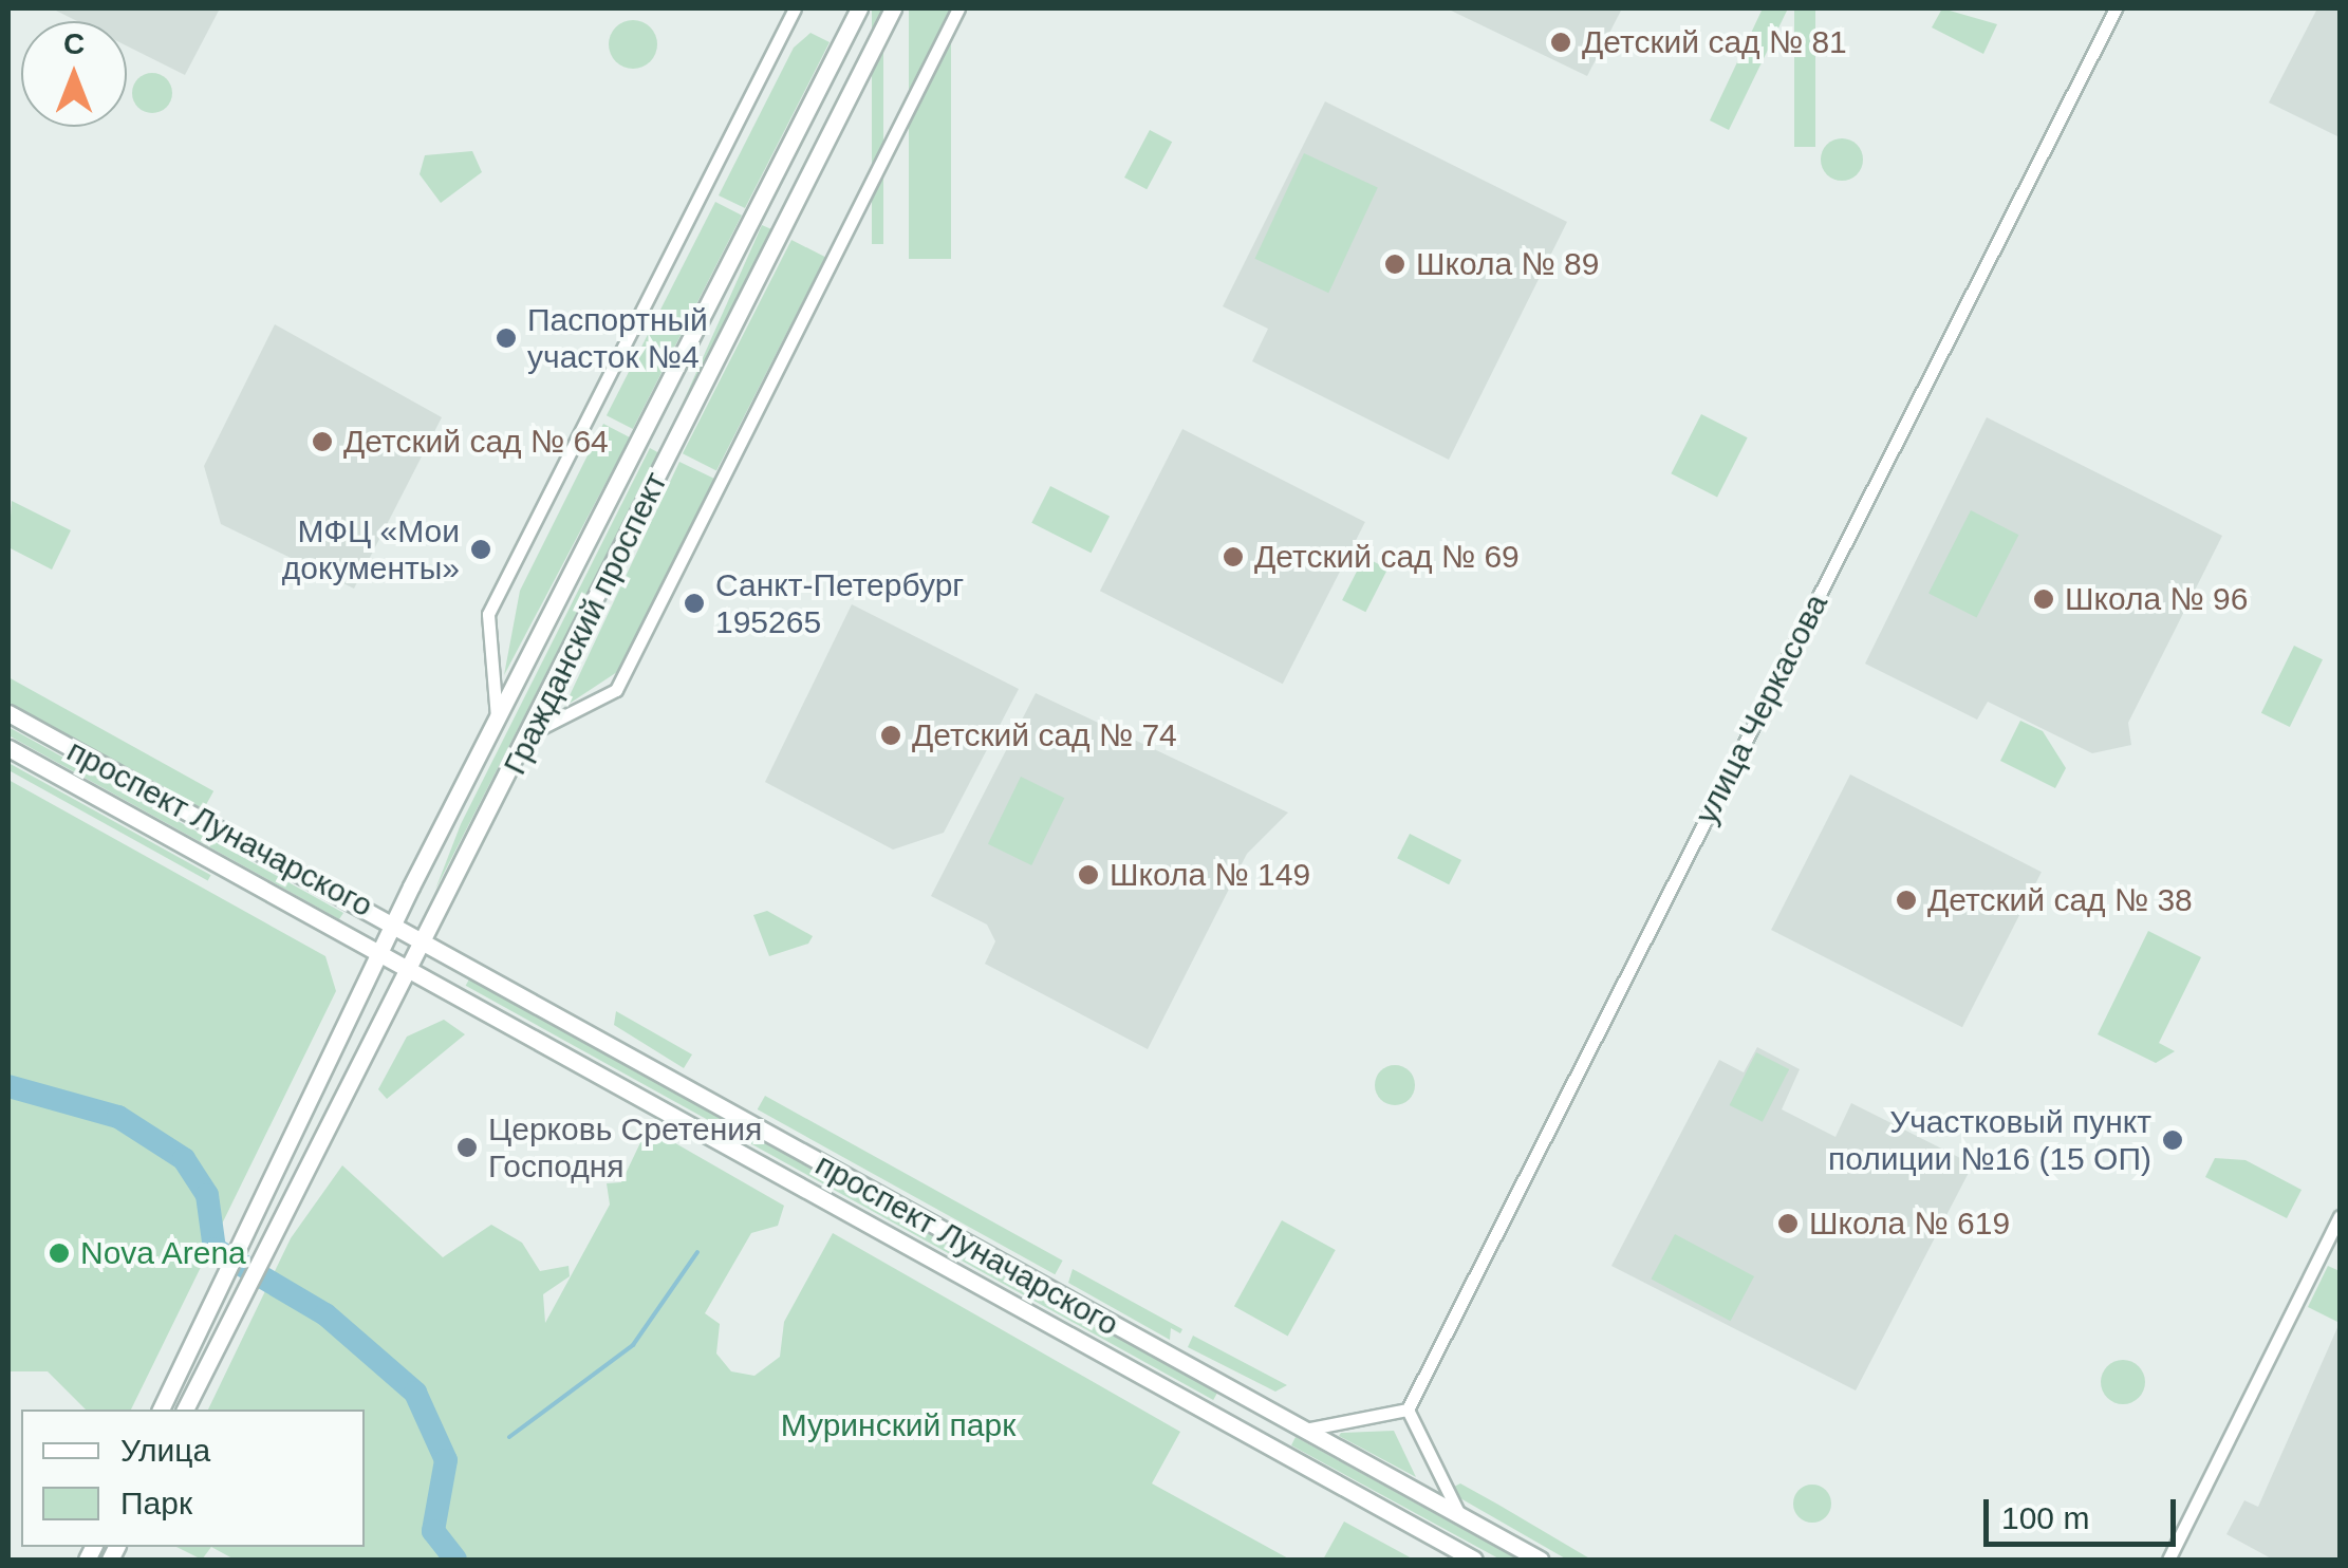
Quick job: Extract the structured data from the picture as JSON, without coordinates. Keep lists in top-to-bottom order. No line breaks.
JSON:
{"streets":{"main road":["Гражданский проспект","проспект Луначарского"],"street":["улица Черкасова"]},"crossings":[["Гражданский проспект","проспект Луначарского"]],"parks":["Муринский парк"],"places":["Детский сад № 81","Школа № 89","Паспортный участок №4","Детский сад № 64","МФЦ «Мои документы»","Детский сад № 69","Школа № 96","Санкт-Петербург 195265","Детский сад № 74","Школа № 149","Детский сад № 38","Участковый пункт полиции №16 (15 ОП)","Церковь Сретения Господня","Школа № 619","Nova Arena"],"legend":["Улица","Парк"],"scale_bar":"100 m","north":"top"}
